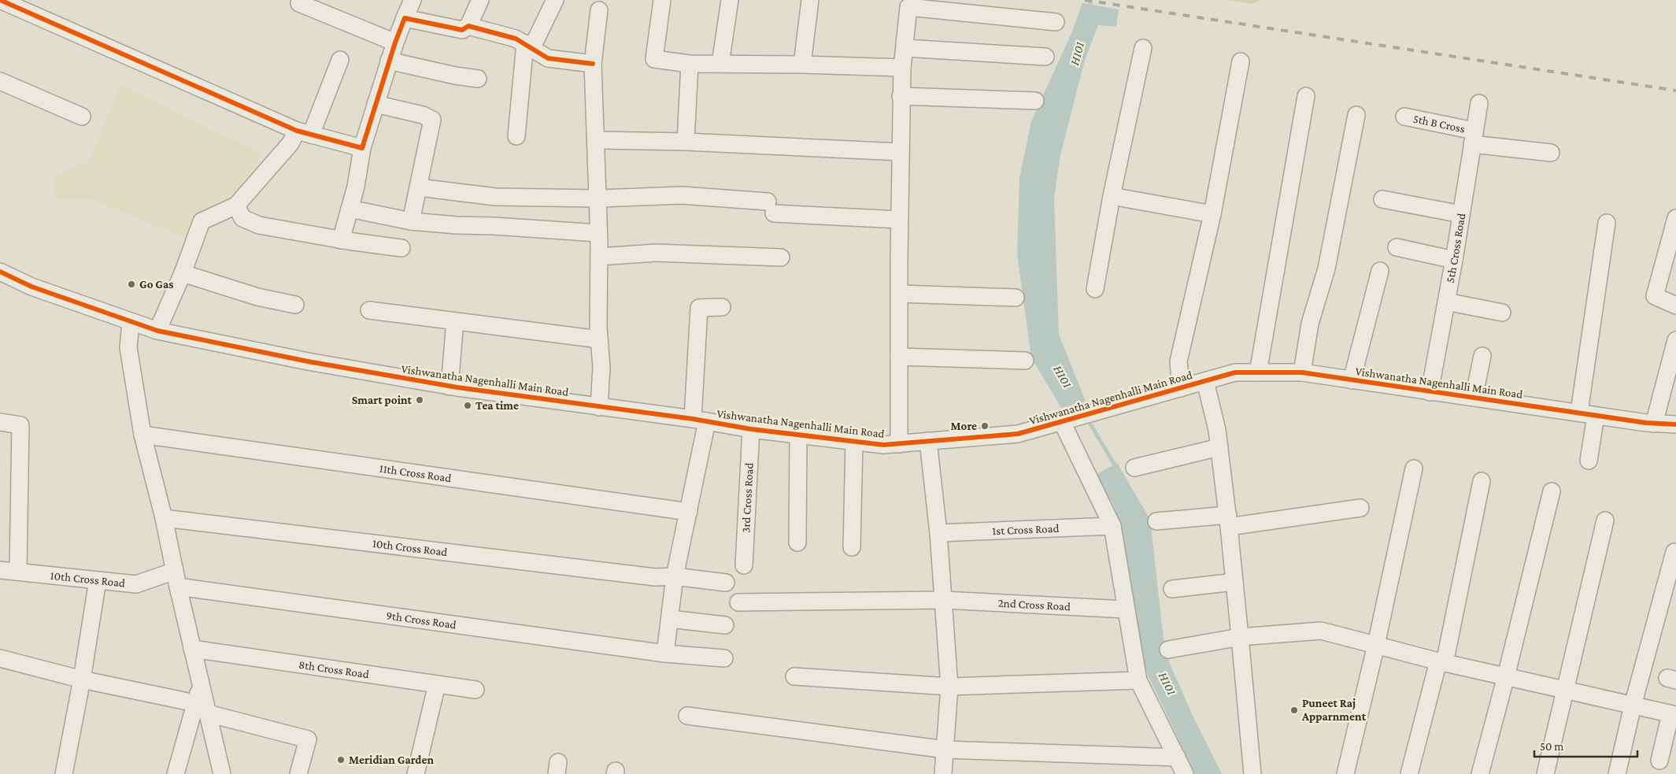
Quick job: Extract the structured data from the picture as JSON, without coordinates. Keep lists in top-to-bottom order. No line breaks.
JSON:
{"streets":{"street":["5th B Cross","5th Cross Road","Vishwanatha Nagenhalli Main Road","11th Cross Road","3rd Cross Road","1st Cross Road","10th Cross Road","2nd Cross Road","9th Cross Road","8th Cross Road"]},"crossings":[["5th B Cross","5th Cross Road"],["5th Cross Road","Vishwanatha Nagenhalli Main Road"],["Vishwanatha Nagenhalli Main Road","3rd Cross Road"],["10th Cross Road","9th Cross Road"]],"water":["H101"],"places":["Go Gas","Smart point","Tea time","More","Puneet Raj Apparnment","Meridian Garden"],"scale_bar":"50 m"}
